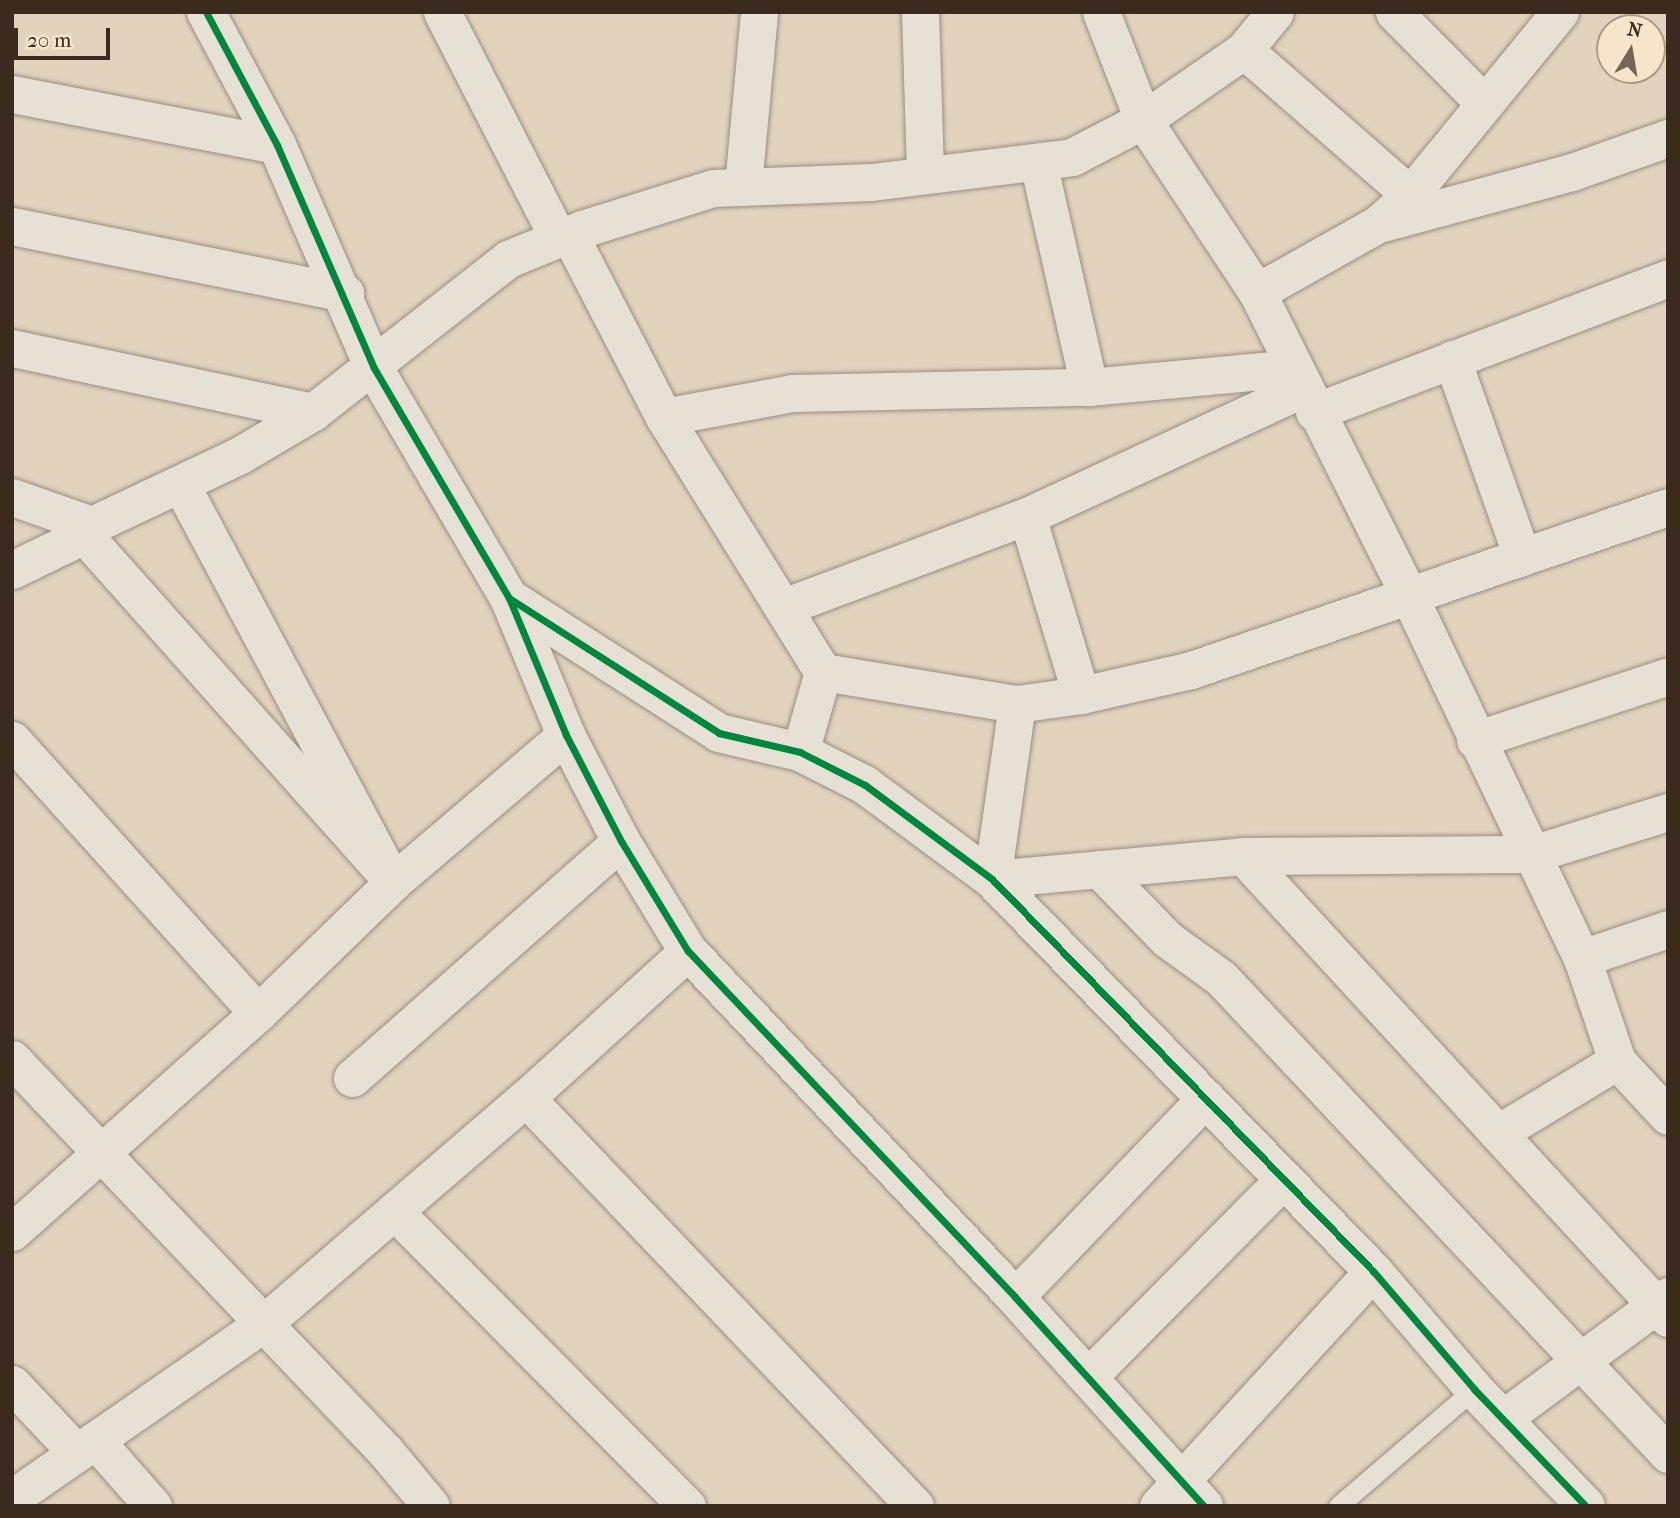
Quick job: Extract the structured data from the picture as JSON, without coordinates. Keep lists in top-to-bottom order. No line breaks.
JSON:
{"scale_bar":"20 m","north":"top"}
